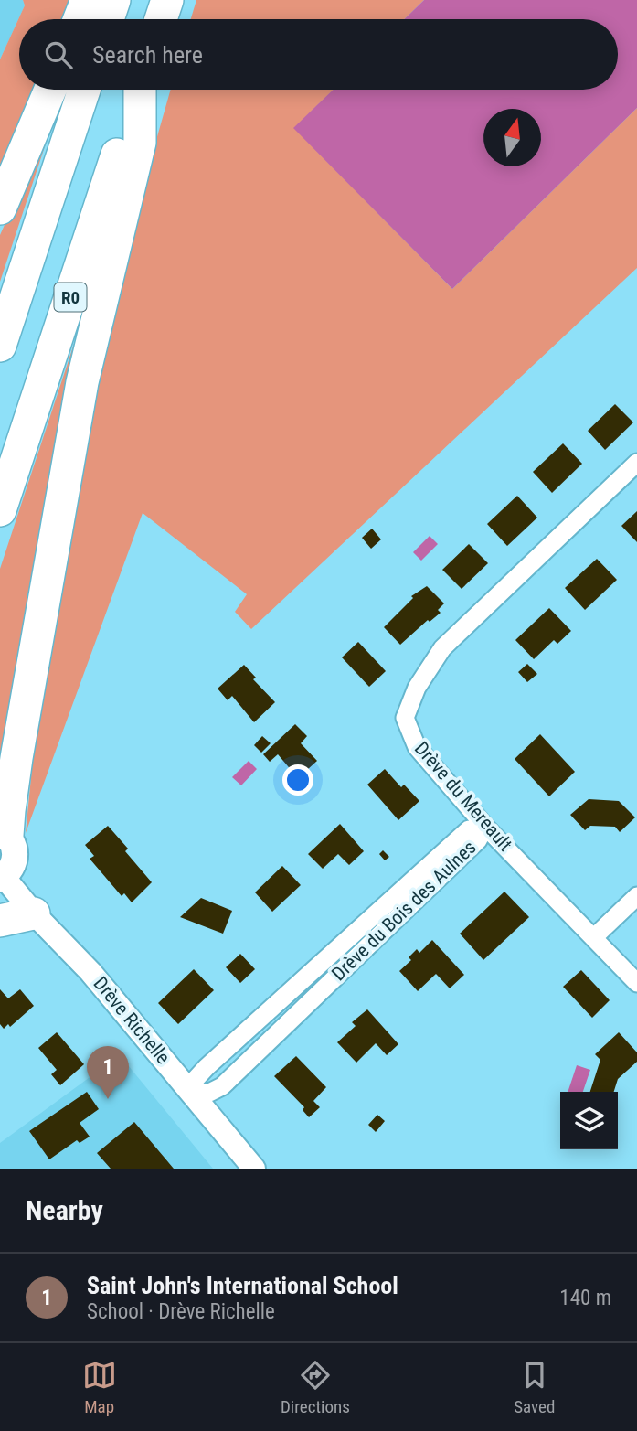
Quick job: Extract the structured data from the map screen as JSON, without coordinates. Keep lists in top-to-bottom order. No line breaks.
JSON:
{"streets":{"highway":["R0"],"street":["Drève du Mereault","Drève du Bois des Aulnes","Drève Richelle"]},"crossings":[["Drève du Mereault","Drève du Bois des Aulnes"],["Drève du Bois des Aulnes","Drève Richelle"]],"north":"top","page":{"search":"Search here","pins":"1","heading":"Nearby","list":[{"mark":"1","name":"Saint John's International School","note":"School · Drève Richelle","value":"140 m"}],"nav":["Map","Directions","Saved"]}}
